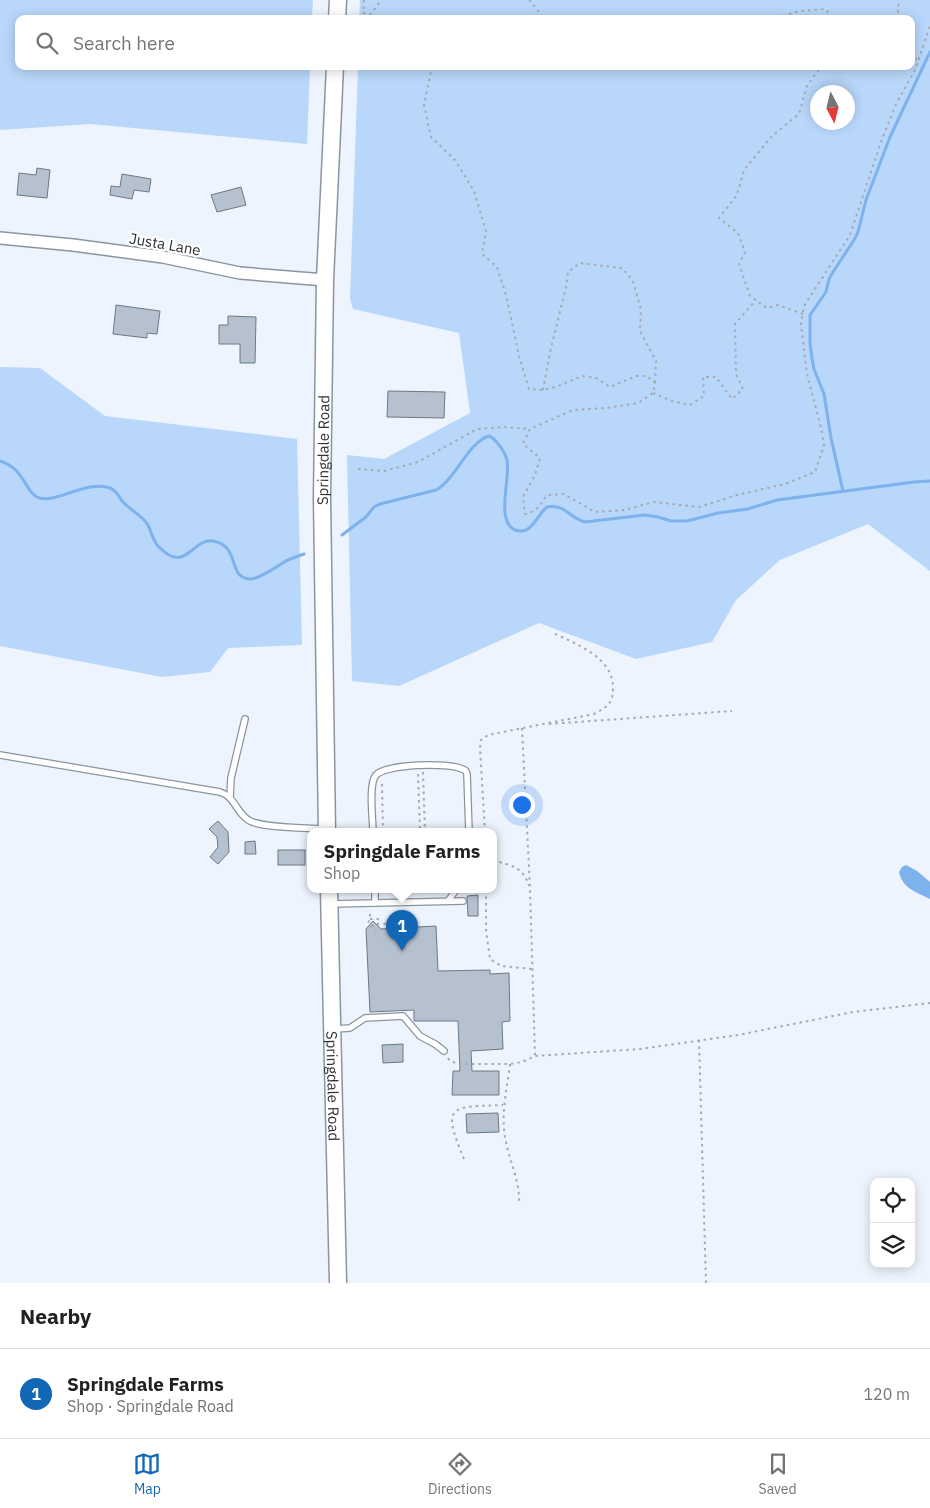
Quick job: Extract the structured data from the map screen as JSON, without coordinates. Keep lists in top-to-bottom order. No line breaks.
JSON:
{"streets":{"main road":["Springdale Road"],"street":["Justa Lane"]},"crossings":[["Justa Lane","Springdale Road"]],"north":"bottom","page":{"search":"Search here","popup":["Springdale Farms","Shop"],"pins":"1","heading":"Nearby","list":[{"mark":"1","name":"Springdale Farms","note":"Shop · Springdale Road","value":"120 m"}],"nav":["Map","Directions","Saved"]}}
